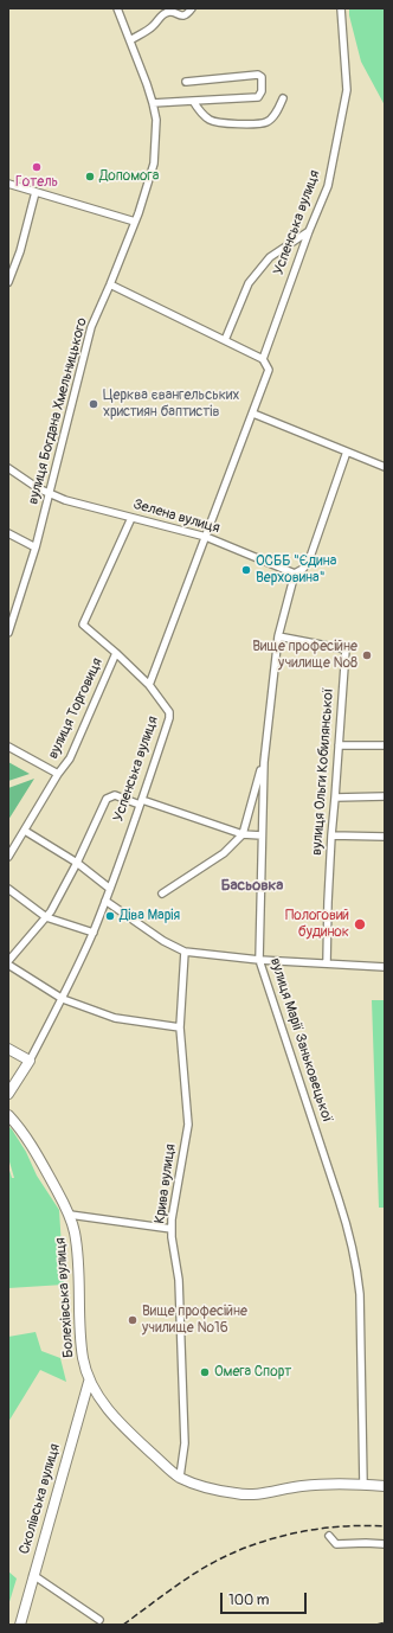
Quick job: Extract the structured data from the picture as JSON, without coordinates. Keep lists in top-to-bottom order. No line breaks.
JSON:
{"streets":{"main road":["Успенська вулиця","Болехівська вулиця","Сколівська вулиця"],"street":["вулиця Богдана Хмельницького","Зелена вулиця","вулиця Торговиця","вулиця Ольги Кобилянської","вулиця Марії Заньковецької","Крива вулиця"]},"crossings":[["Успенська вулиця","Зелена вулиця"],["Успенська вулиця","вулиця Торговиця"],["вулиця Богдана Хмельницького","Зелена вулиця"],["Зелена вулиця","вулиця Марії Заньковецької"],["вулиця Ольги Кобилянської","вулиця Марії Заньковецької"],["вулиця Марії Заньковецької","Болехівська вулиця"],["Крива вулиця","Болехівська вулиця"],["Болехівська вулиця","Сколівська вулиця"]],"districts":["Басьовка"],"places":["Готель","Допомога","Церква євангельських християн баптистів","ОСББ \"Єдина Верховина\"","Вище професійне училище №8","Діва Марія","Пологовий будинок","Вище професійне училище №16","Омега Спорт"],"scale_bar":"100 m"}
